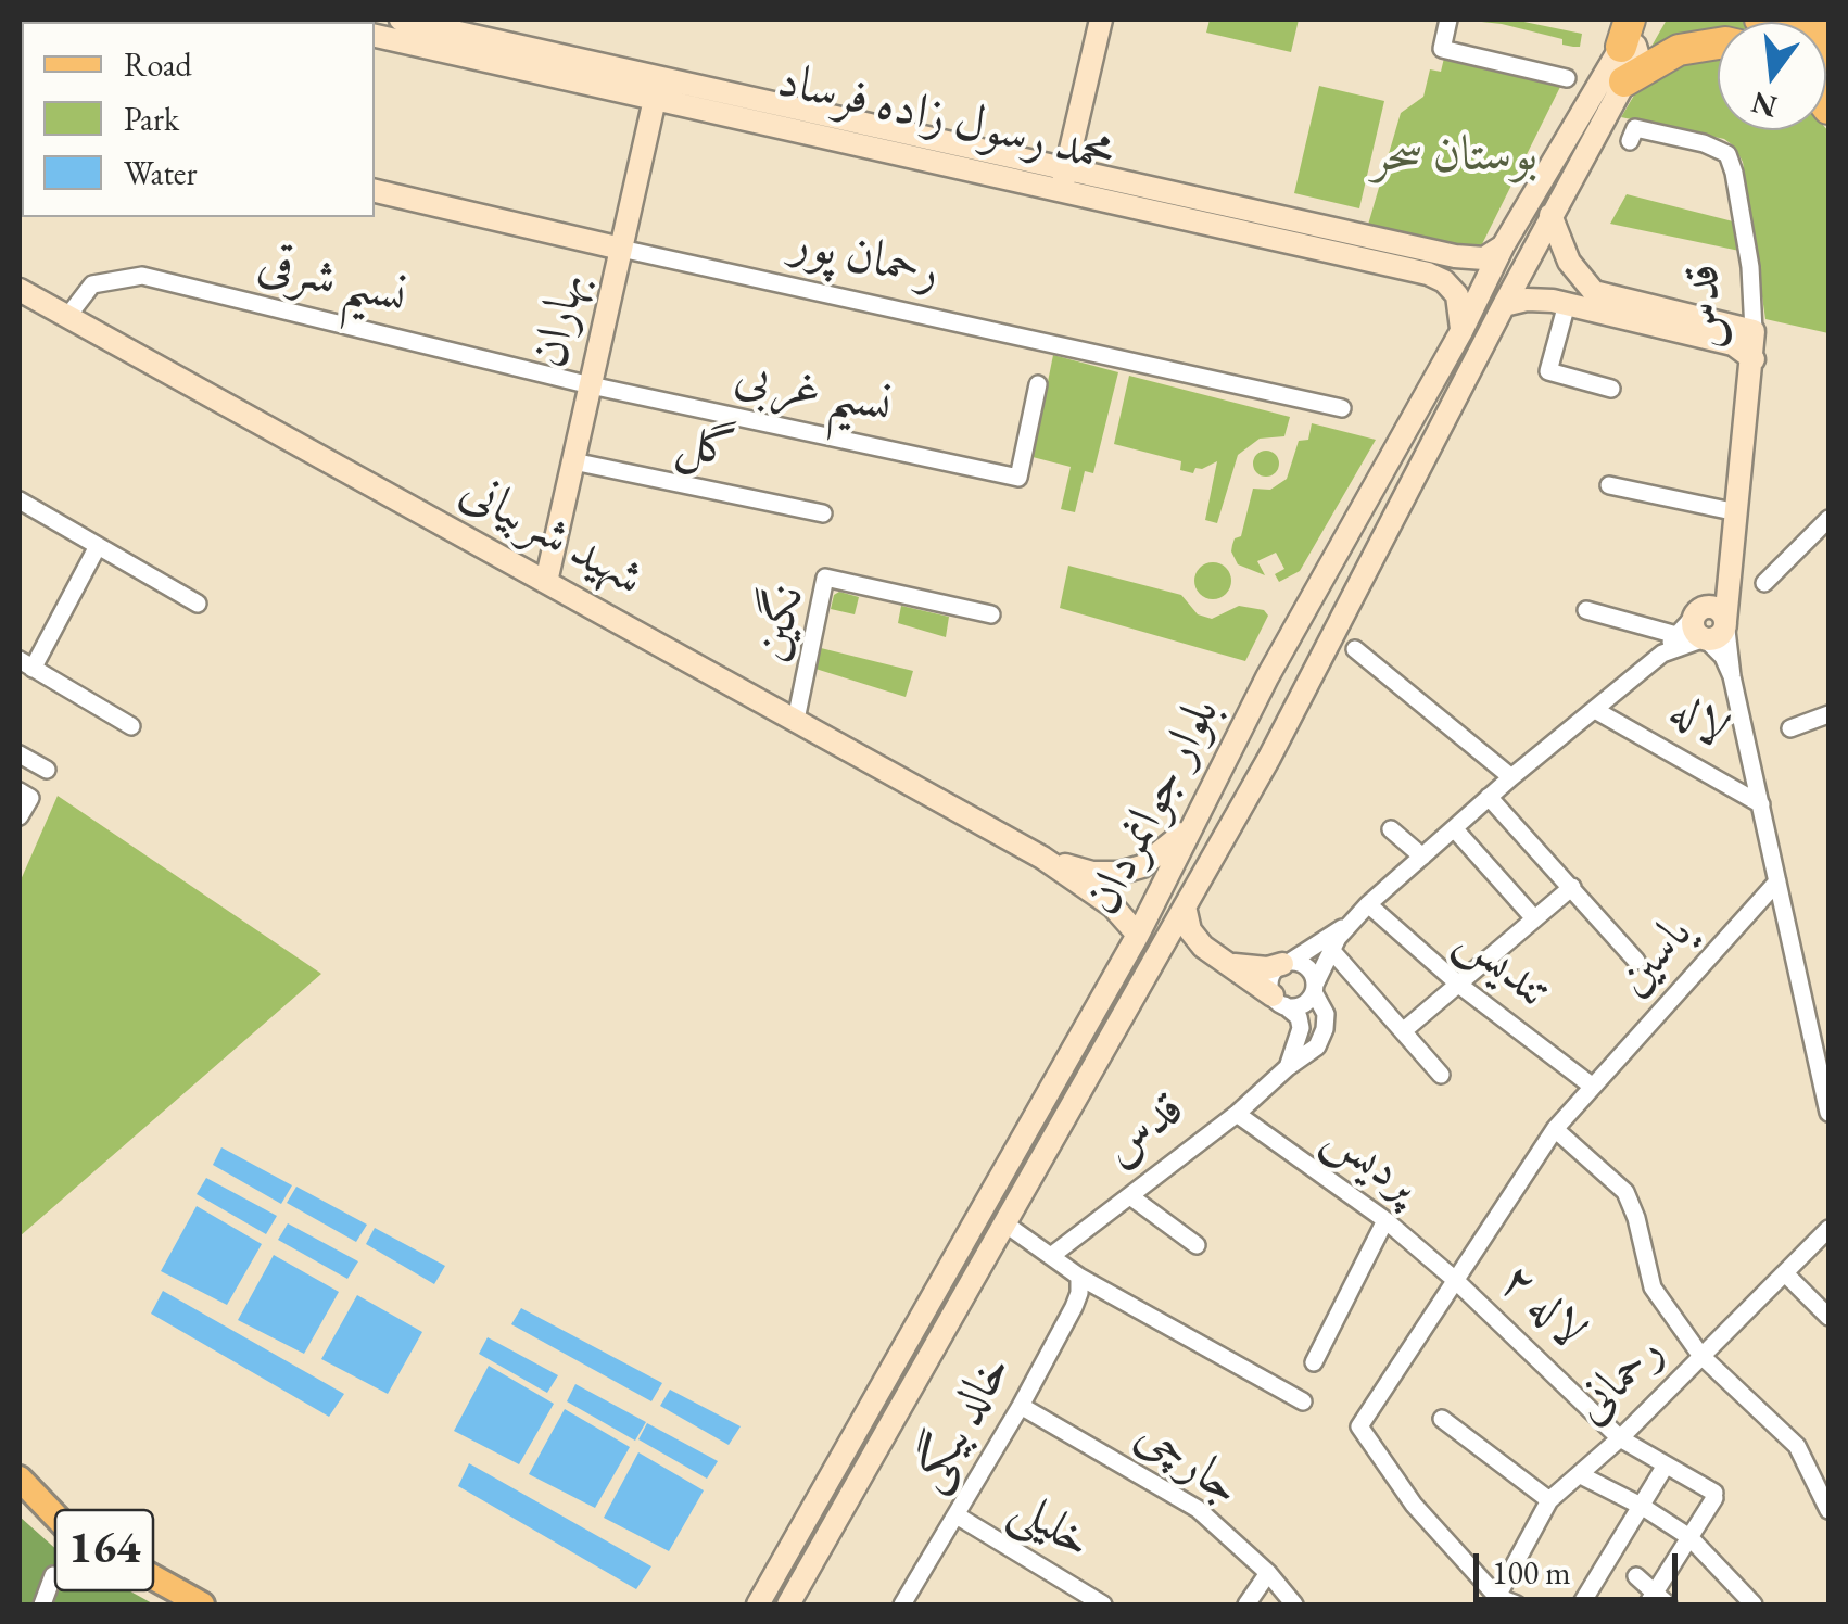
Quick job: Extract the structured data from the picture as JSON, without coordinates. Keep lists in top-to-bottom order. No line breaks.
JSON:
{"streets":{"main road":["محمد رسول زاده فرساد","رحمان پور","قدس","بهاران","شهید شربیانی","بلوار جوانمردان","164"],"street":["نسیم شرقی","نسیم غربی","گل","نگین","لاله","یاسین","تندیس","پردیس","لاله ۲","رحمانی","خالد بیگی","جارچی","خلیلی"]},"crossings":[["محمد رسول زاده فرساد","بهاران"],["محمد رسول زاده فرساد","بلوار جوانمردان"],["رحمان پور","بهاران"],["نسیم شرقی","بهاران"],["نسیم شرقی","نسیم غربی"],["نسیم شرقی","شهید شربیانی"],["قدس","لاله"],["قدس","پردیس"],["بهاران","نسیم غربی"],["بهاران","گل"],["بهاران","شهید شربیانی"],["شهید شربیانی","نگین"],["شهید شربیانی","بلوار جوانمردان"],["لاله","یاسین"],["یاسین","تندیس"],["یاسین","پردیس"],["یاسین","لاله ۲"],["یاسین","رحمانی"],["پردیس","لاله ۲"],["لاله ۲","رحمانی"],["خالد بیگی","جارچی"],["خالد بیگی","خلیلی"]],"parks":["بوستان سحر"],"legend":["Road","Park","Water"],"scale_bar":"100 m","north":"bottom"}
